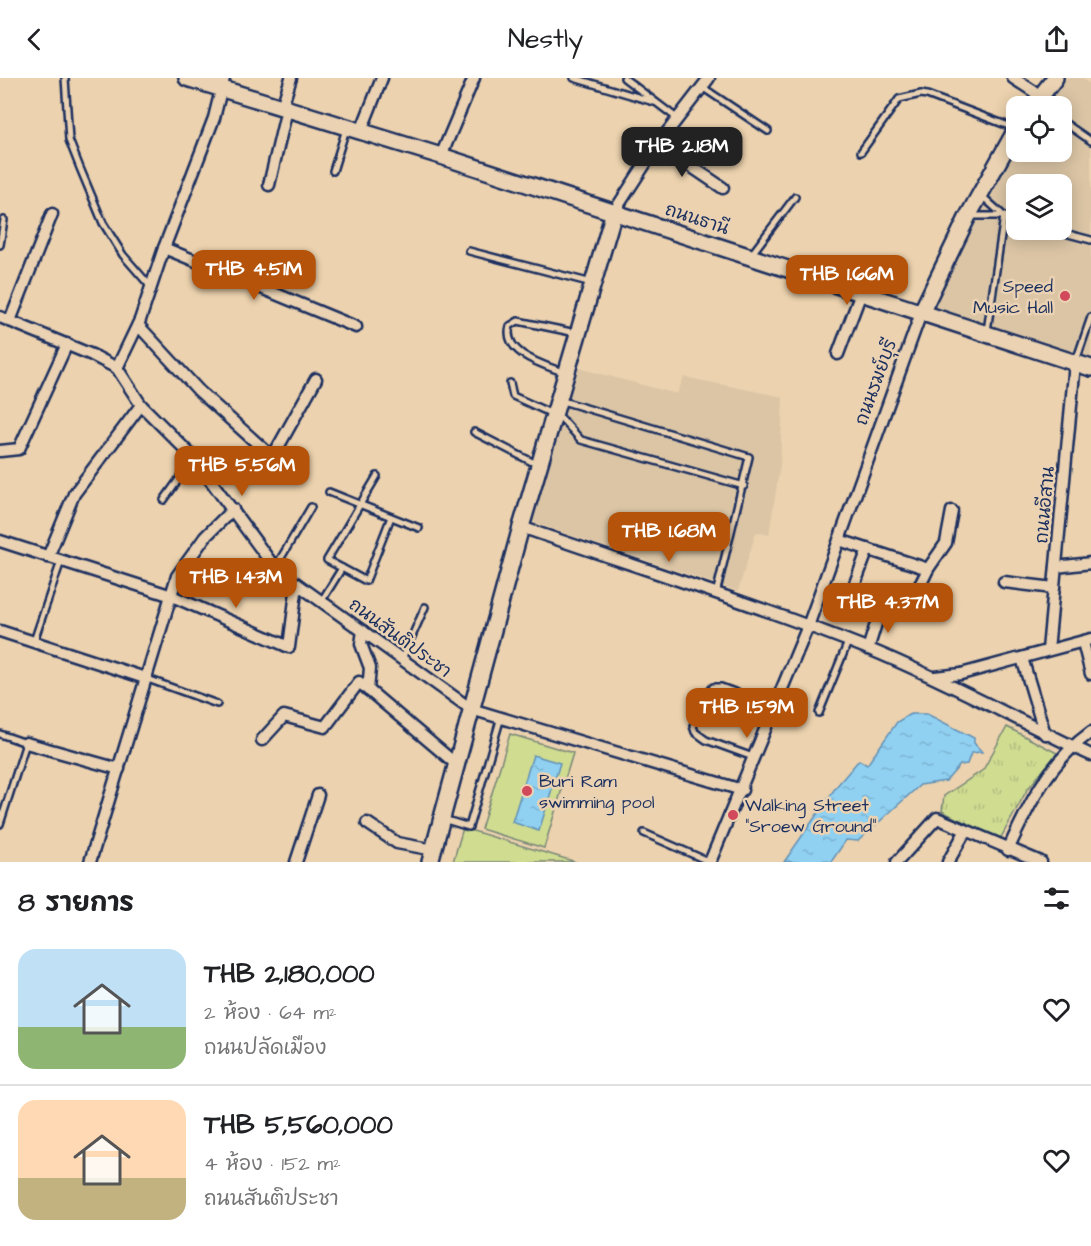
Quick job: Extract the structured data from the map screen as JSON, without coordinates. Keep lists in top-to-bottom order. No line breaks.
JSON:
{"streets":{"street":["ถนนธานี","ถนนรมย์บุรี","ถนนอีสาน","ถนนสันติประชา"]},"crossings":[["ถนนธานี","ถนนรมย์บุรี"],["ถนนธานี","ถนนอีสาน"],["ถนนรมย์บุรี","ถนนสันติประชา"]],"places":["Speed Music Hall","Buri Ram swimming pool","Walking Street \"Sroew Ground\""],"page":{"header":"Nestly","price":["THB 2.18M","THB 4.51M","THB 1.66M","THB 5.56M","THB 1.68M","THB 1.43M","THB 4.37M","THB 1.59M"],"heading":"8 รายการ","list":[{"name":"THB 2,180,000","note":"2 ห้อง · 64 m² · ถนนปลัดเมือง"},{"name":"THB 5,560,000","note":"4 ห้อง · 152 m² · ถนนสันติประชา"}]}}
